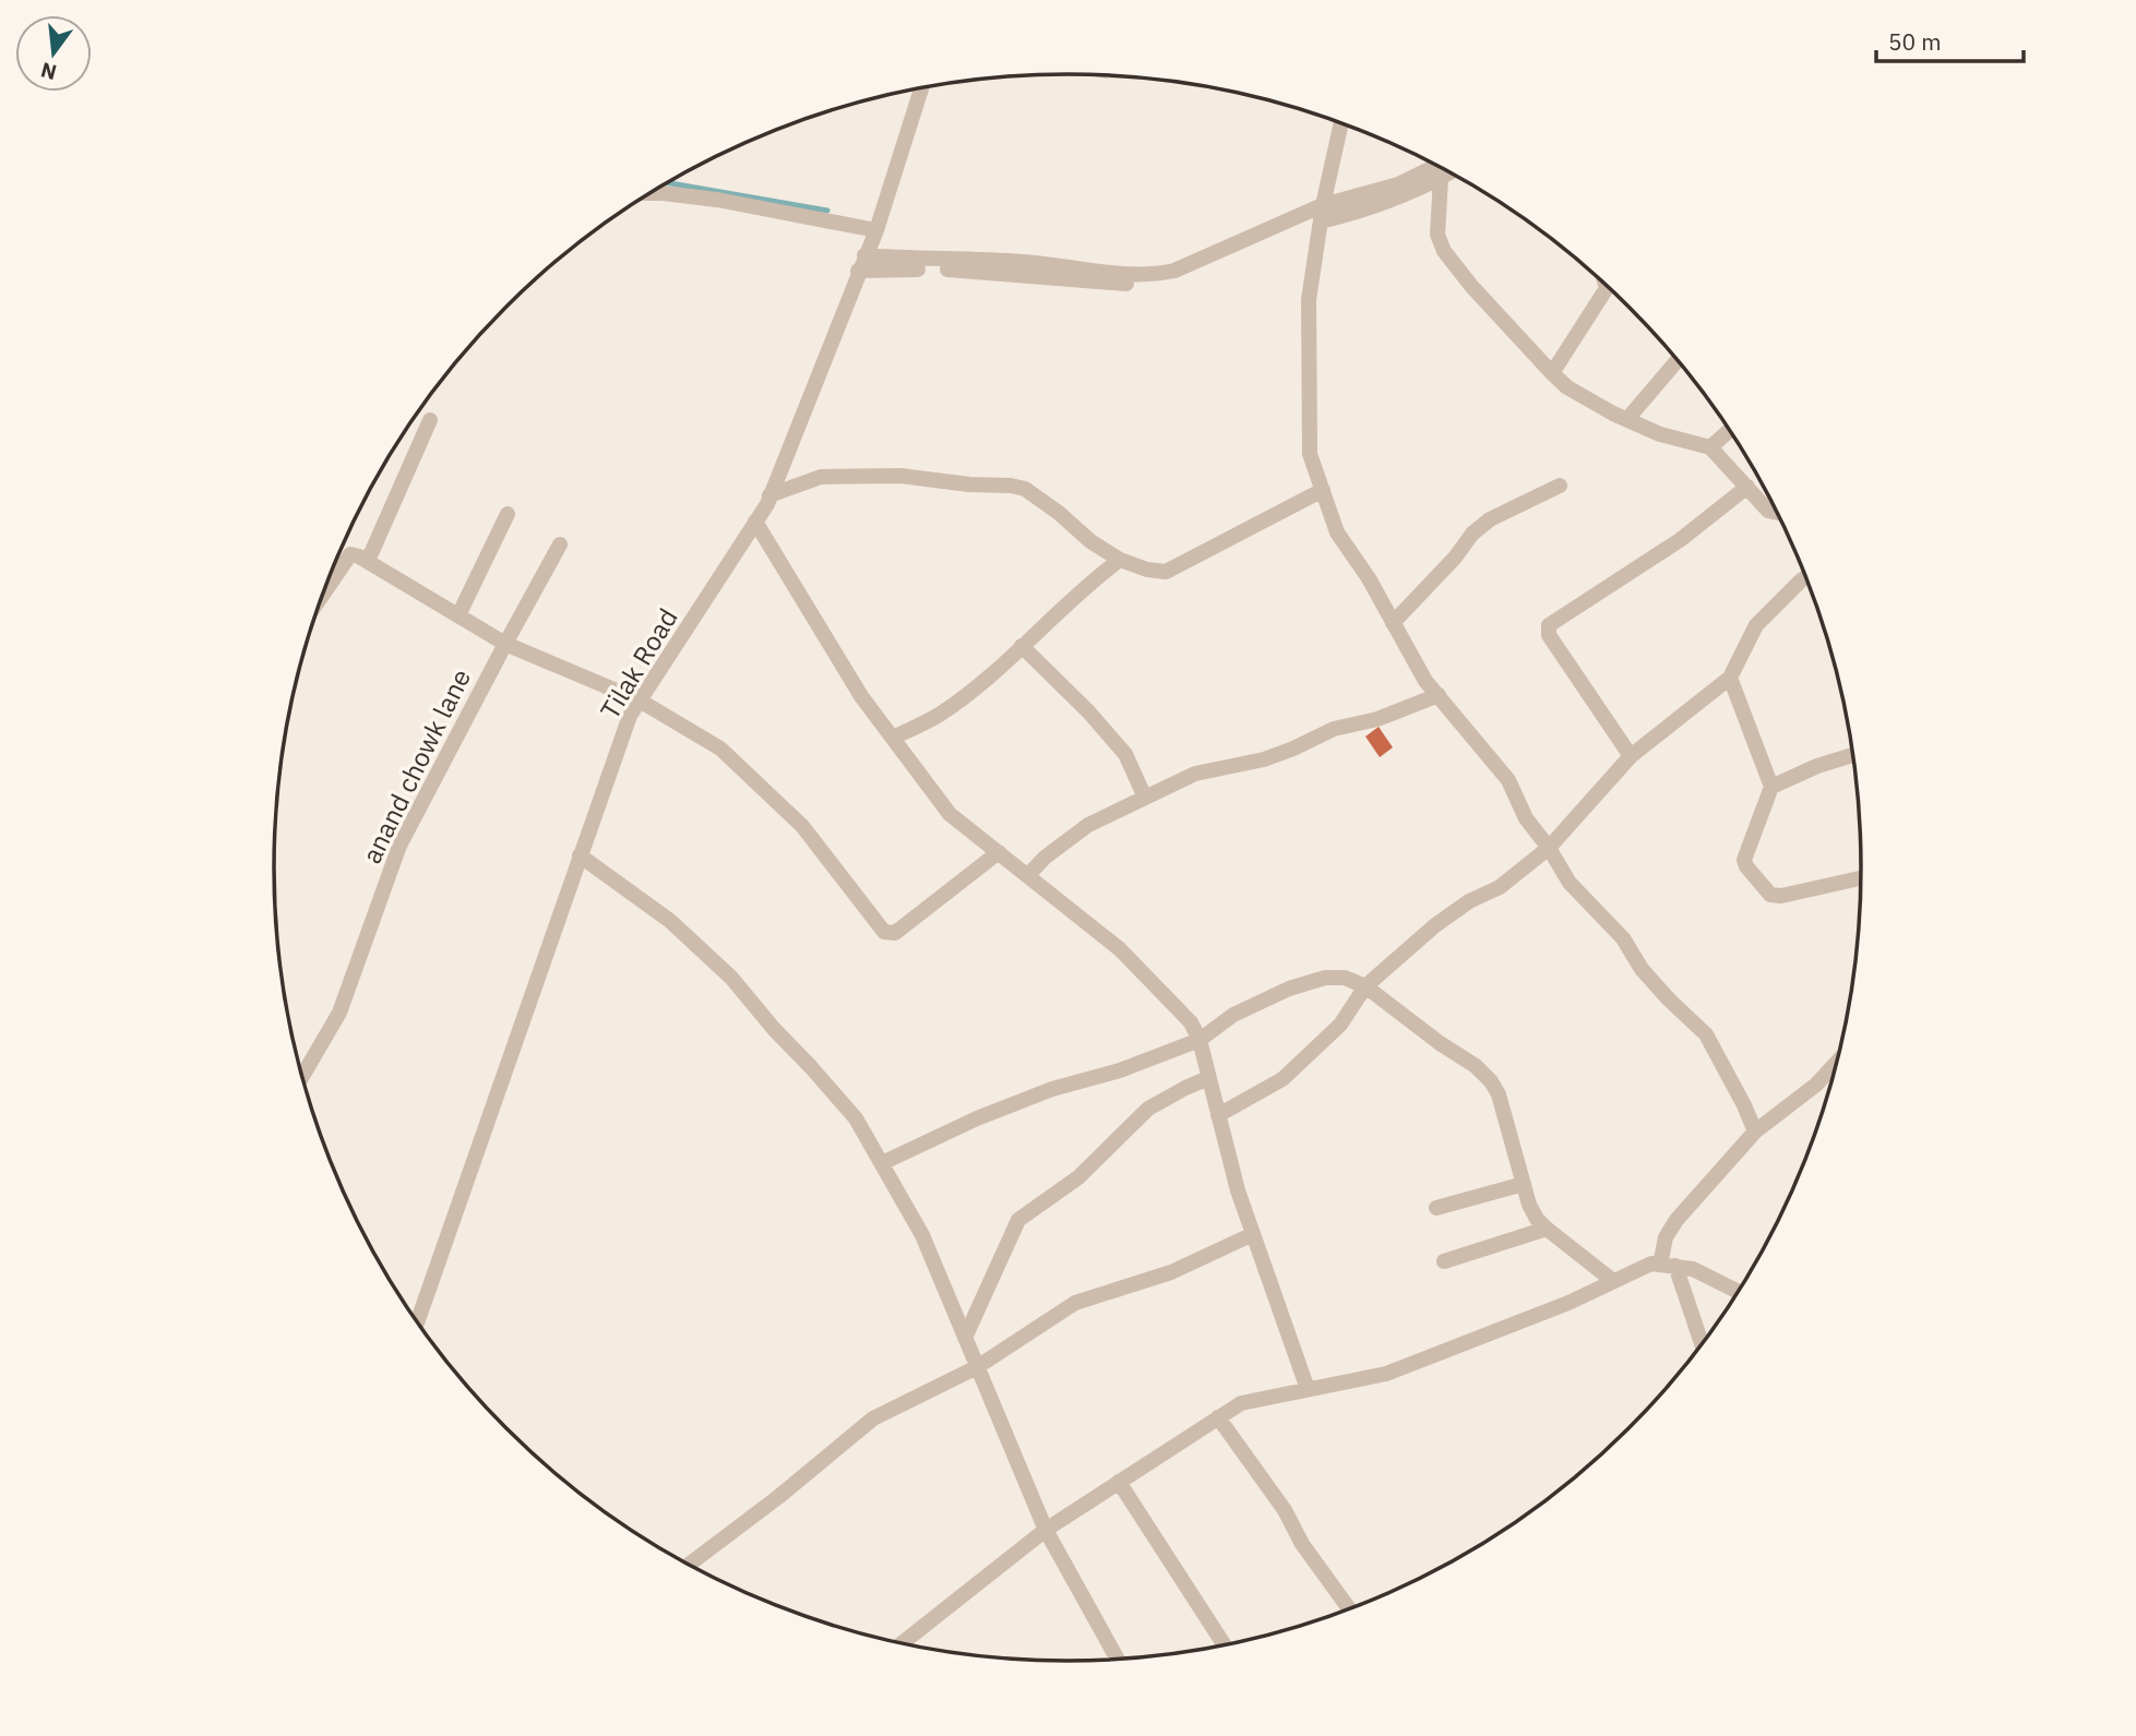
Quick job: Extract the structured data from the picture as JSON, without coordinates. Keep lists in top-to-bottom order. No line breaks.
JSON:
{"streets":{"street":["Tilak Road","anand chowk lane"]},"scale_bar":"50 m","north":"bottom"}
